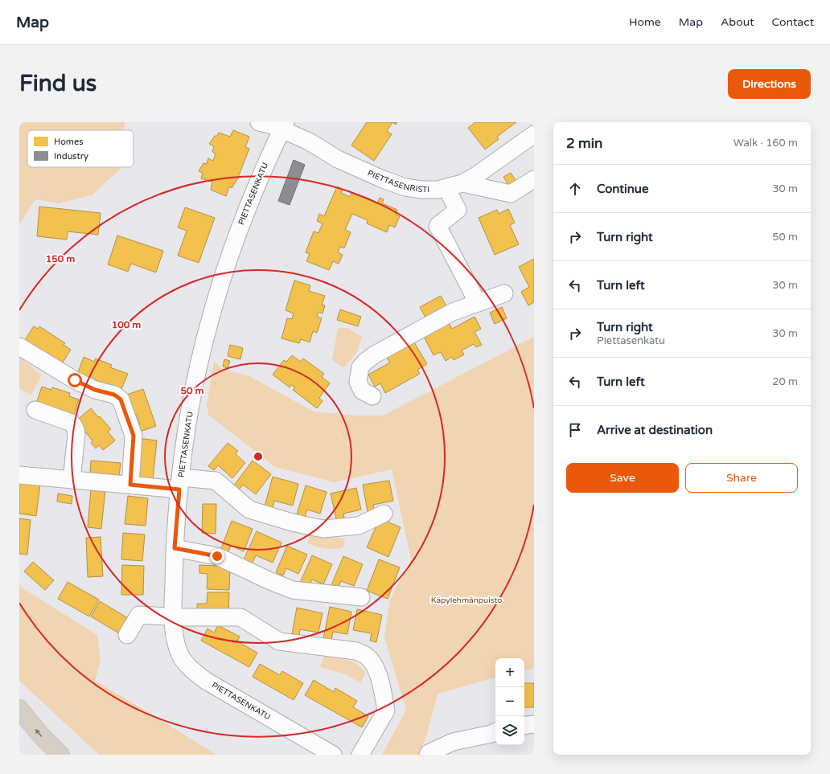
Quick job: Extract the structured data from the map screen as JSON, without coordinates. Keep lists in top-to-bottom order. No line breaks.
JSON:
{"streets":{"street":["PIETTASENRISTI","PIETTASENKATU"]},"crossings":[["PIETTASENRISTI","PIETTASENKATU"]],"parks":["Käpylehmänpuisto"],"legend":["Homes","Industry"],"page":{"header":"Map","nav":["Home","Map","About","Contact"],"buttons":["Directions",["Save","Share"]],"title":"Find us","heading":["2 min","Walk · 160 m"],"list":[["Continue","30 m"],["Turn right","50 m"],["Turn left","30 m"],["Turn right","Piettasenkatu","30 m"],["Turn left","20 m"],"Arrive at destination"],"map_buttons":["+","−"]},"rings":["150 m","100 m","50 m"]}
